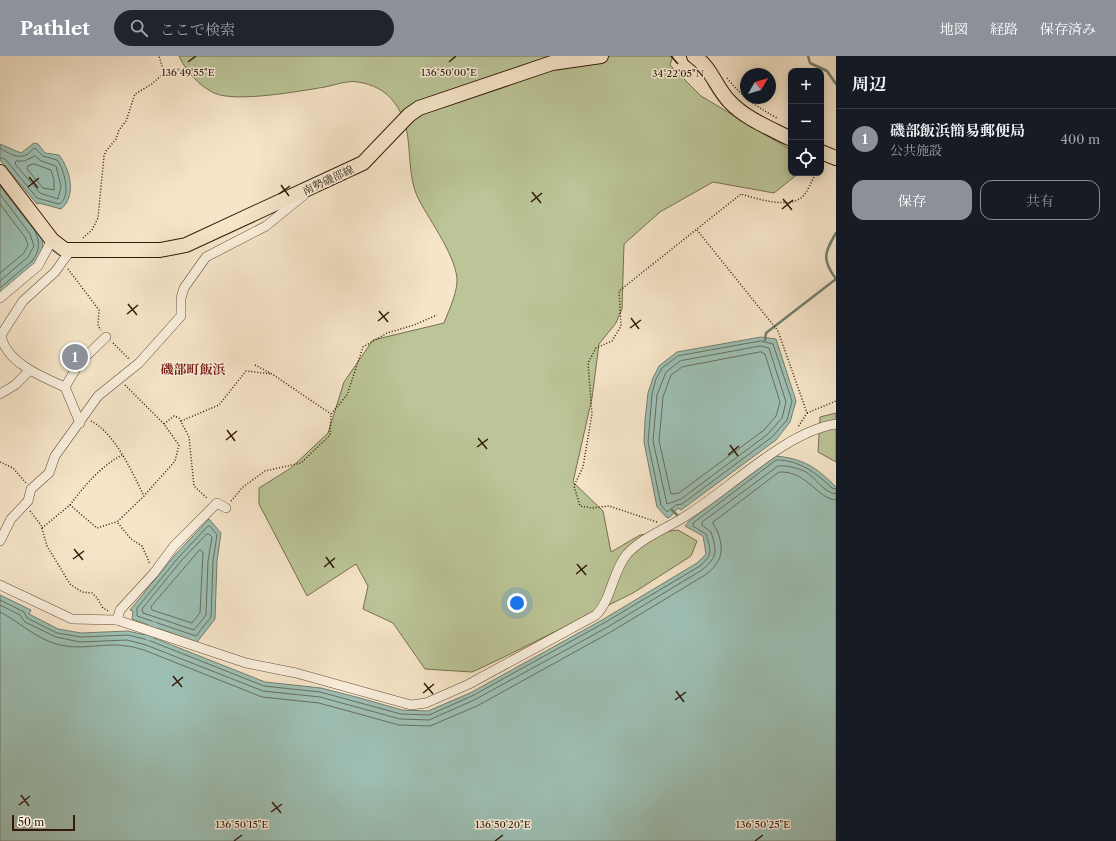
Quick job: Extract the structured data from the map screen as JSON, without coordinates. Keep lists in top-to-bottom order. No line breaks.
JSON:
{"streets":{"main road":["南勢磯部線"]},"districts":["磯部町飯浜"],"scale_bar":"50 m","north":"top right","page":{"header":"Pathlet","search":"ここで検索","nav":["地図","経路","保存済み"],"heading":"周辺","map_buttons":["+","−"],"list":[{"mark":"1","name":"磯部飯浜簡易郵便局","note":"公共施設","value":"400 m"}],"buttons":["保存","共有"],"pins":"1","scale":"50 m"},"coordinates":["136°49'55\"E","136°50'00\"E","34°22'05\"N","136°50'15\"E","136°50'20\"E","136°50'25\"E"]}
